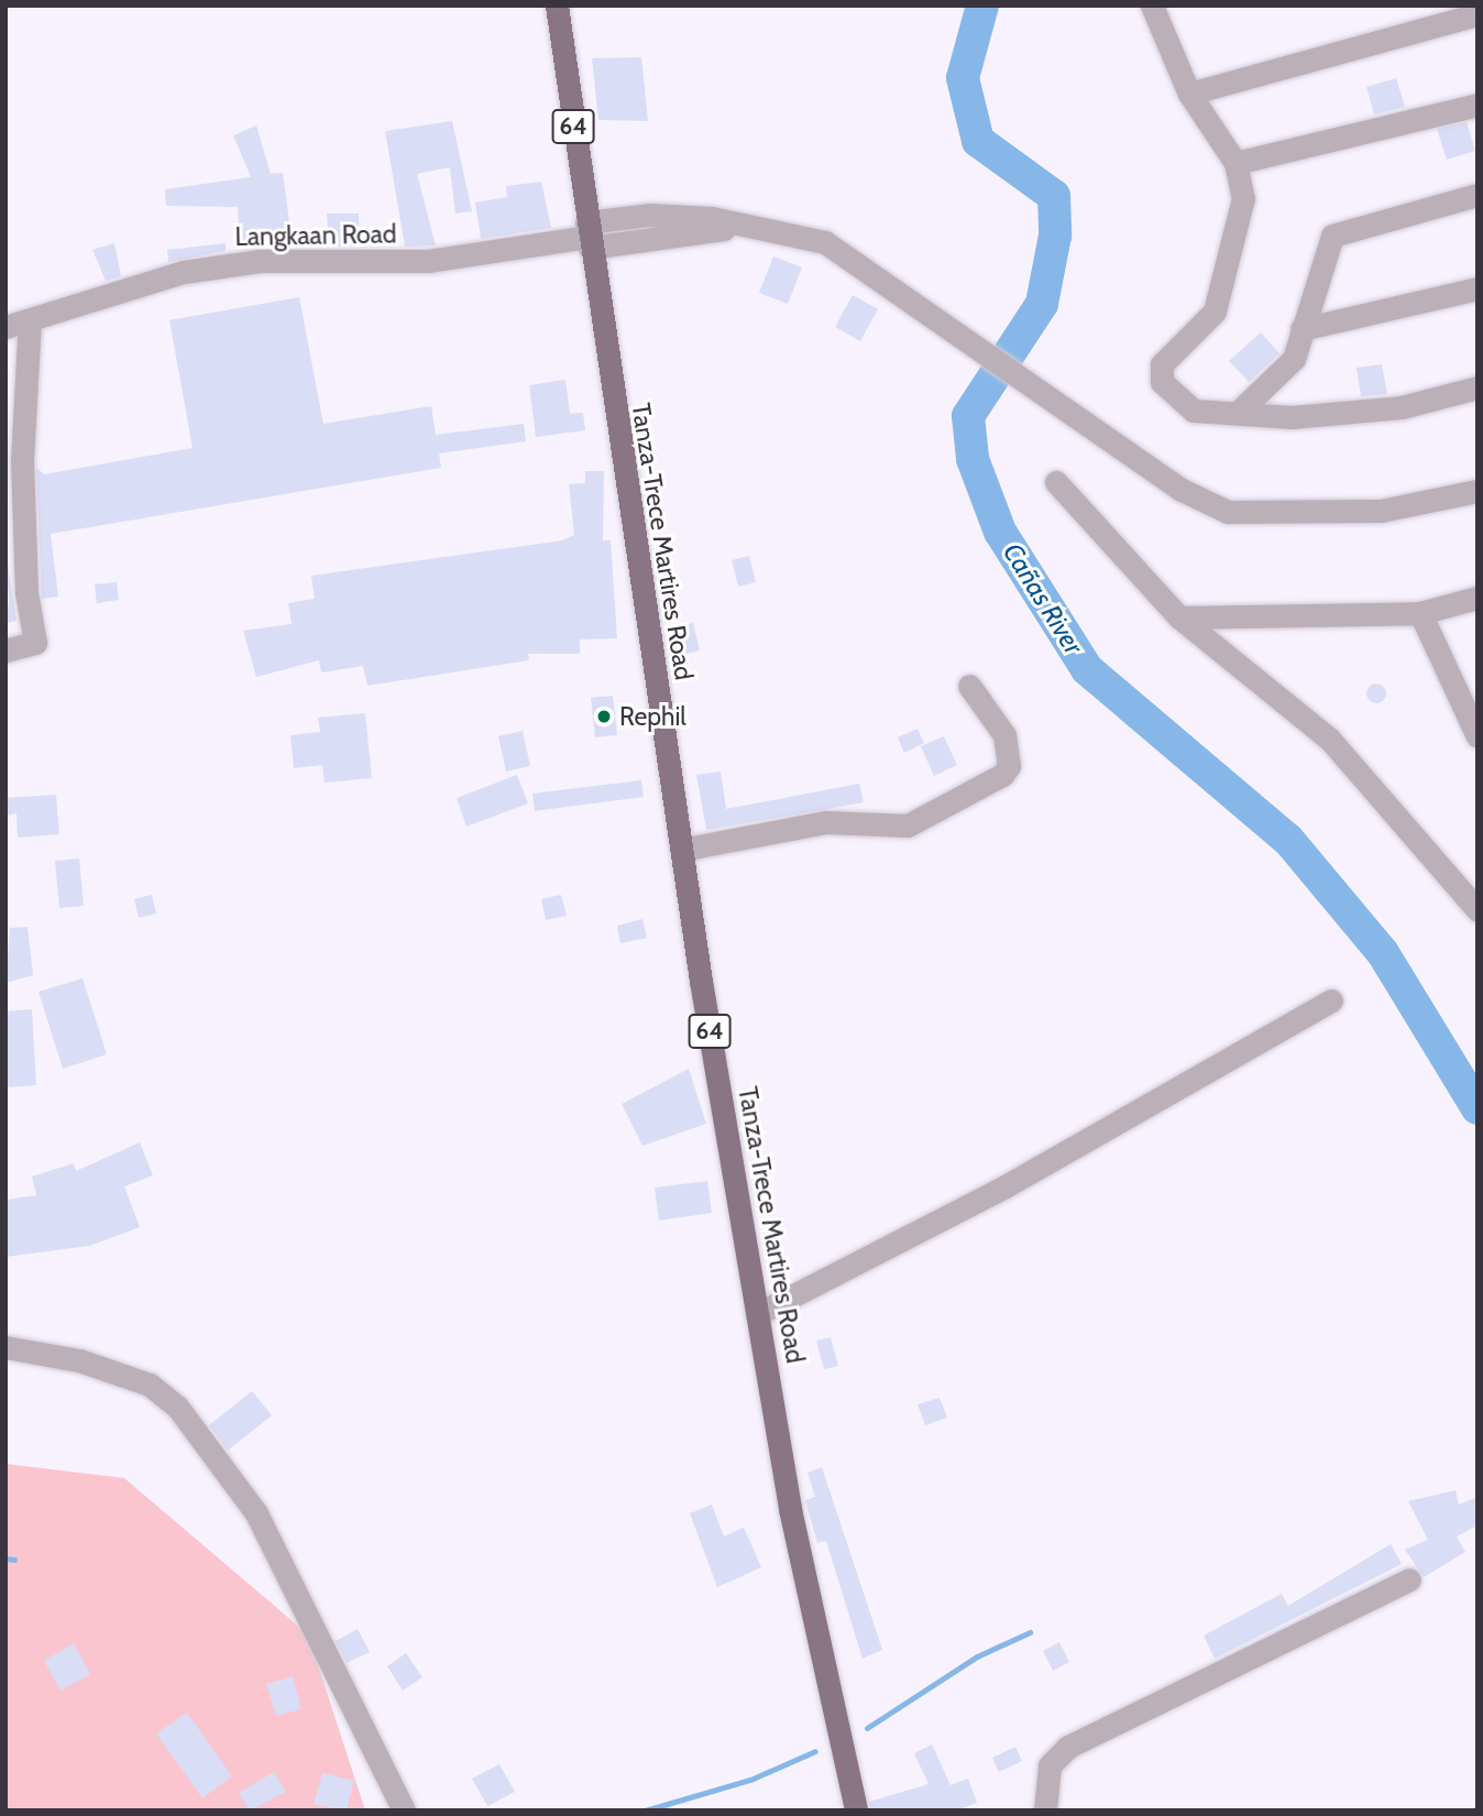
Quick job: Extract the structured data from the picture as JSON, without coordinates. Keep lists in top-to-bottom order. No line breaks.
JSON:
{"streets":{"main road":["64","Tanza-Trece Martires Road"],"street":["Langkaan Road"]},"crossings":[["Langkaan Road","Tanza-Trece Martires Road"]],"water":["Cañas River"],"places":["Rephil"]}
